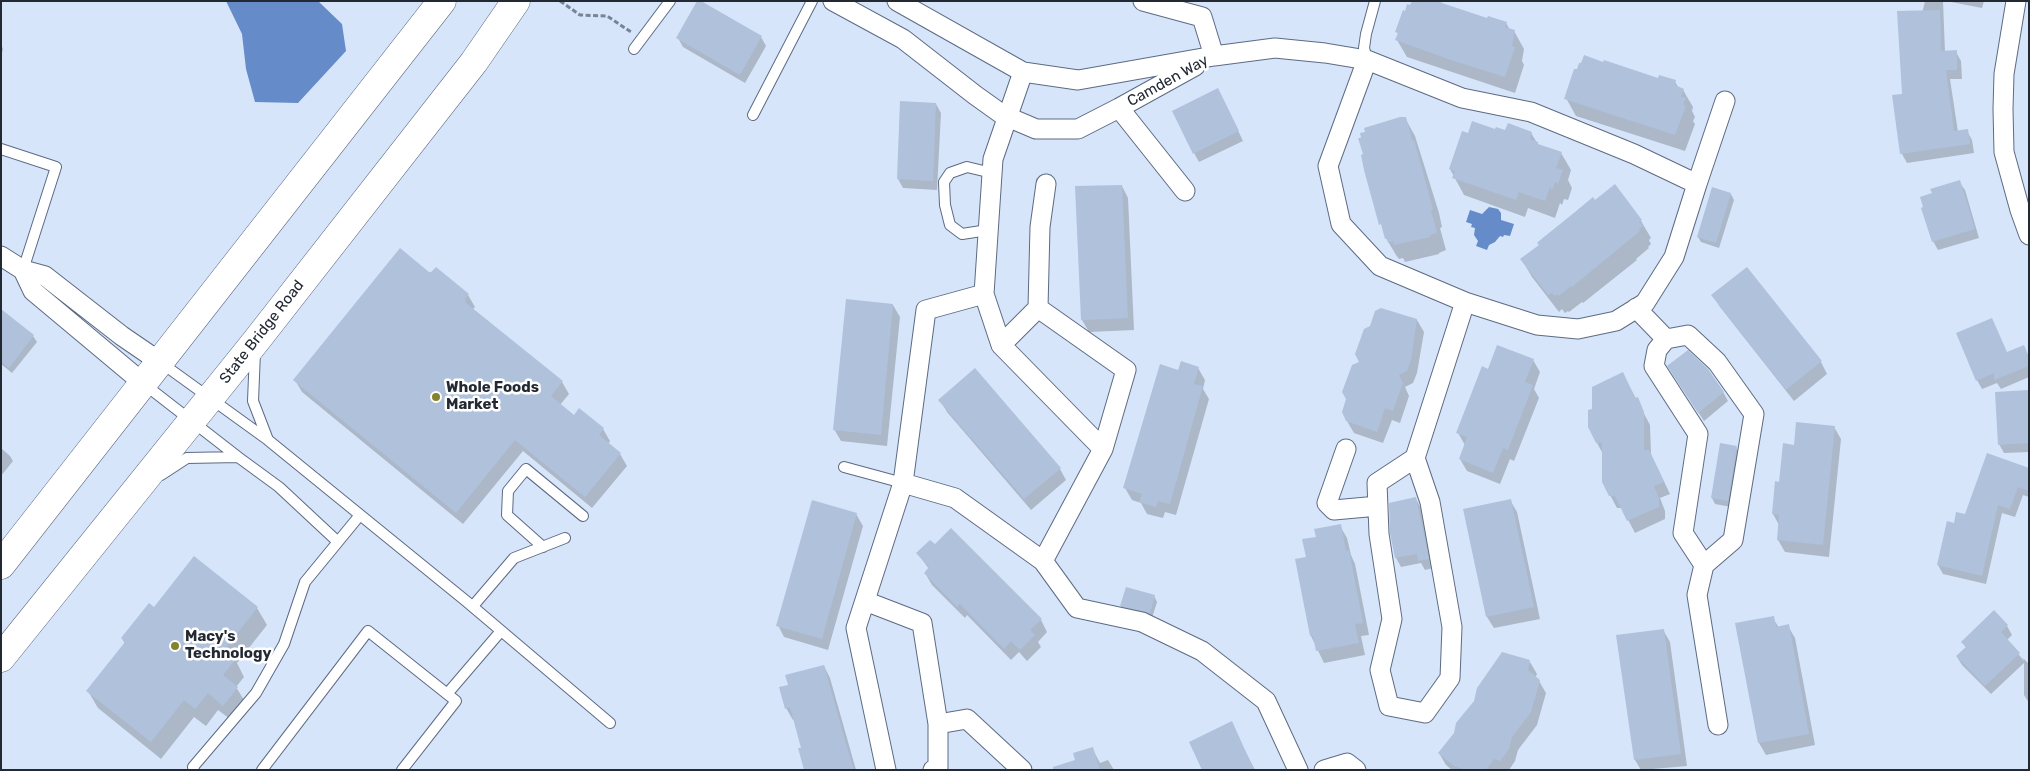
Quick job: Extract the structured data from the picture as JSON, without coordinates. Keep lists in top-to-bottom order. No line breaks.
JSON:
{"streets":{"highway":["State Bridge Road"],"street":["Camden Way"]},"places":["Whole Foods Market","Macy's Technology"]}
